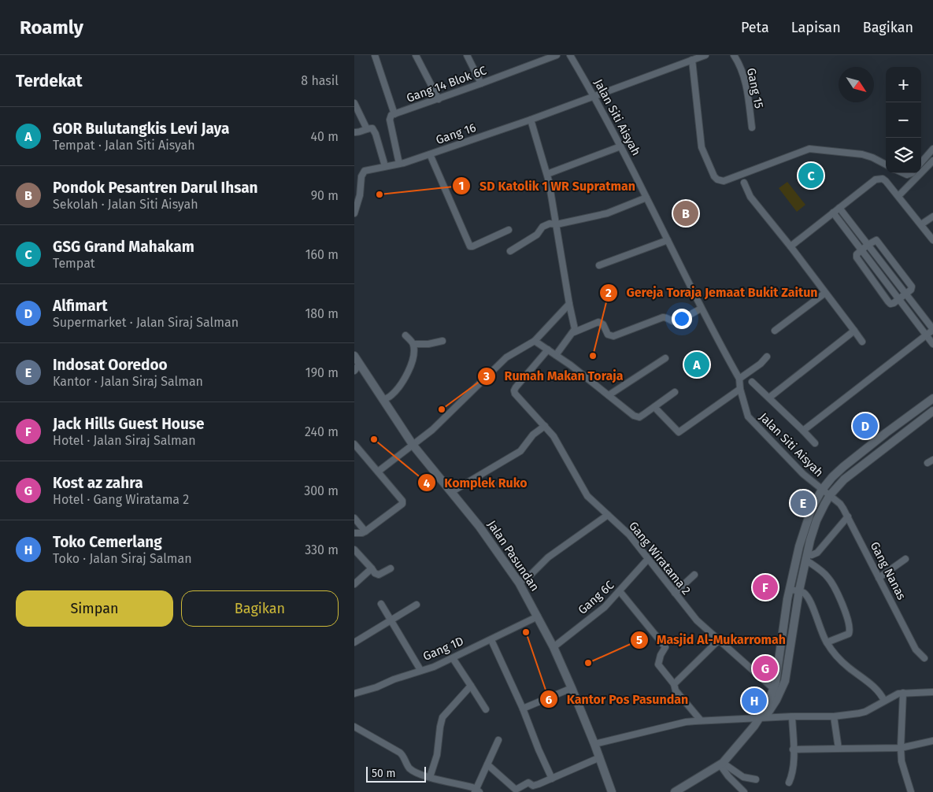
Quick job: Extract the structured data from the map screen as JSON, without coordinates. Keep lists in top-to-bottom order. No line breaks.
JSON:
{"streets":{"street":["Gang 14 Blok 6C","Gang 15","Jalan Siti Aisyah","Gang 16","Jalan Pasundan","Gang Wiratama 2","Gang Nanas","Gang 6C","Gang 1D"]},"crossings":[["Gang 14 Blok 6C","Gang 16"],["Jalan Siti Aisyah","Gang 16"],["Jalan Siti Aisyah","Gang Nanas"],["Jalan Pasundan","Gang 6C"],["Jalan Pasundan","Gang 1D"],["Gang Wiratama 2","Gang 6C"]],"places":["SD Katolik 1 WR Supratman","Gereja Toraja Jemaat Bukit Zaitun","Rumah Makan Toraja","Komplek Ruko","Kantor Pos Pasundan","Masjid Al-Mukarromah"],"scale_bar":"50 m","north":"bottom right","page":{"header":"Roamly","nav":["Peta","Lapisan","Bagikan"],"heading":["Terdekat","8 hasil"],"map_buttons":["+","−"],"list":[{"mark":"A","name":"GOR Bulutangkis Levi Jaya","note":"Tempat · Jalan Siti Aisyah","value":"40 m"},{"mark":"B","name":"Pondok Pesantren Darul Ihsan","note":"Sekolah · Jalan Siti Aisyah","value":"90 m"},{"mark":"C","name":"GSG Grand Mahakam","note":"Tempat","value":"160 m"},{"mark":"D","name":"Alfimart","note":"Supermarket · Jalan Siraj Salman","value":"180 m"},{"mark":"E","name":"Indosat Ooredoo","note":"Kantor · Jalan Siraj Salman","value":"190 m"},{"mark":"F","name":"Jack Hills Guest House","note":"Hotel · Jalan Siraj Salman","value":"240 m"},{"mark":"G","name":"Kost az zahra","note":"Hotel · Gang Wiratama 2","value":"300 m"},{"mark":"H","name":"Toko Cemerlang","note":"Toko · Jalan Siraj Salman","value":"330 m"}],"pins":["C","B","A","D","E","F","G","H"],"buttons":["Simpan","Bagikan"],"scale":"50 m"}}
